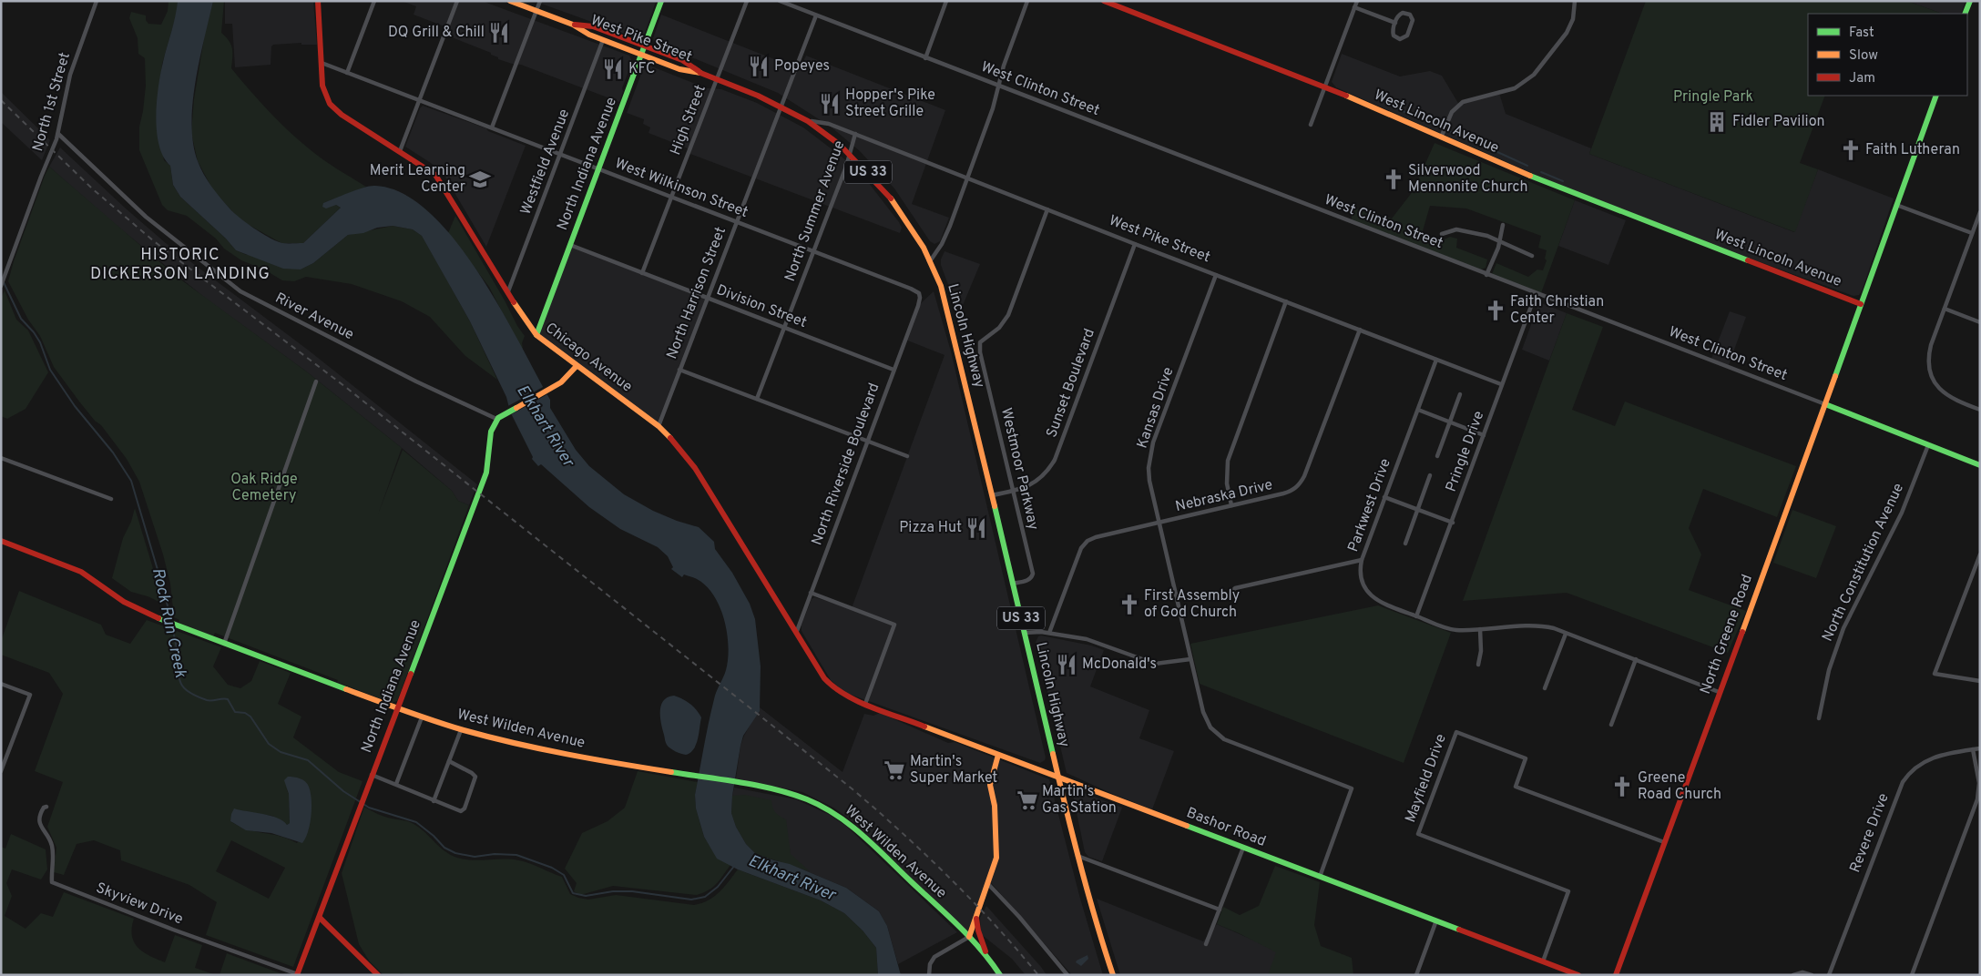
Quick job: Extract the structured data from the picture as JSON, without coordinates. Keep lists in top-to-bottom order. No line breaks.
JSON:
{"streets":{"main road":["West Pike Street","West Clinton Street","West Lincoln Avenue","North Indiana Avenue","US 33","Lincoln Highway","Chicago Avenue","North Greene Road","West Wilden Avenue","Bashor Road"],"street":["North 1st Street","High Street","Westfield Avenue","West Wilkinson Street","North Summer Avenue","North Harrison Street","Division Street","River Avenue","Sunset Boulevard","Kansas Drive","Pringle Drive","North Riverside Boulevard","Westmoor Parkway","Nebraska Drive","Parkwest Drive","North Constitution Avenue","Mayfield Drive","Revere Drive","Skyview Drive"]},"crossings":[["West Pike Street","High Street"],["West Pike Street","Westfield Avenue"],["West Pike Street","North Indiana Avenue"],["West Pike Street","US 33"],["West Pike Street","North Summer Avenue"],["West Pike Street","North Harrison Street"],["West Pike Street","Sunset Boulevard"],["West Pike Street","Kansas Drive"],["West Pike Street","Pringle Drive"],["West Pike Street","Westmoor Parkway"],["West Pike Street","Nebraska Drive"],["West Pike Street","Parkwest Drive"],["West Clinton Street","North Harrison Street"],["West Clinton Street","Pringle Drive"],["West Clinton Street","North Constitution Avenue"],["West Clinton Street","North Greene Road"],["North 1st Street","River Avenue"],["High Street","West Wilkinson Street"],["High Street","Division Street"],["West Lincoln Avenue","North Greene Road"],["Westfield Avenue","West Wilkinson Street"],["Westfield Avenue","Chicago Avenue"],["North Indiana Avenue","West Wilkinson Street"],["North Indiana Avenue","Division Street"],["North Indiana Avenue","River Avenue"],["North Indiana Avenue","Chicago Avenue"],["North Indiana Avenue","West Wilden Avenue"],["North Indiana Avenue","Skyview Drive"],["US 33","North Summer Avenue"],["US 33","North Harrison Street"],["US 33","Lincoln Highway"],["West Wilkinson Street","North Summer Avenue"],["West Wilkinson Street","North Harrison Street"],["West Wilkinson Street","Chicago Avenue"],["West Wilkinson Street","North Riverside Boulevard"],["North Summer Avenue","Division Street"],["North Harrison Street","Division Street"],["North Harrison Street","Chicago Avenue"],["Division Street","North Riverside Boulevard"],["Lincoln Highway","Sunset Boulevard"],["Lincoln Highway","Westmoor Parkway"],["Lincoln Highway","Bashor Road"],["Chicago Avenue","North Riverside Boulevard"],["Chicago Avenue","Bashor Road"],["Sunset Boulevard","Westmoor Parkway"],["Kansas Drive","Nebraska Drive"],["Kansas Drive","Bashor Road"],["Pringle Drive","Parkwest Drive"],["Parkwest Drive","North Greene Road"],["North Greene Road","Mayfield Drive"],["Mayfield Drive","Bashor Road"]],"districts":["HISTORIC DICKERSON LANDING"],"water":["Elkhart River","Rock Run Creek"],"parks":["Pringle Park","Oak Ridge Cemetery"],"places":{"restaurant":["DQ Grill & Chill","Popeyes","KFC","Hopper's Pike Street Grille","Pizza Hut","McDonald's"],"building":["Fidler Pavilion"],"church":["Faith Lutheran","Silverwood Mennonite Church","Faith Christian Center","First Assembly of God Church","Greene Road Church"],"school or university":["Merit Learning Center"],"supermarket":["Martin's Super Market","Martin's Gas Station"]},"legend":["Fast","Slow","Jam"]}
